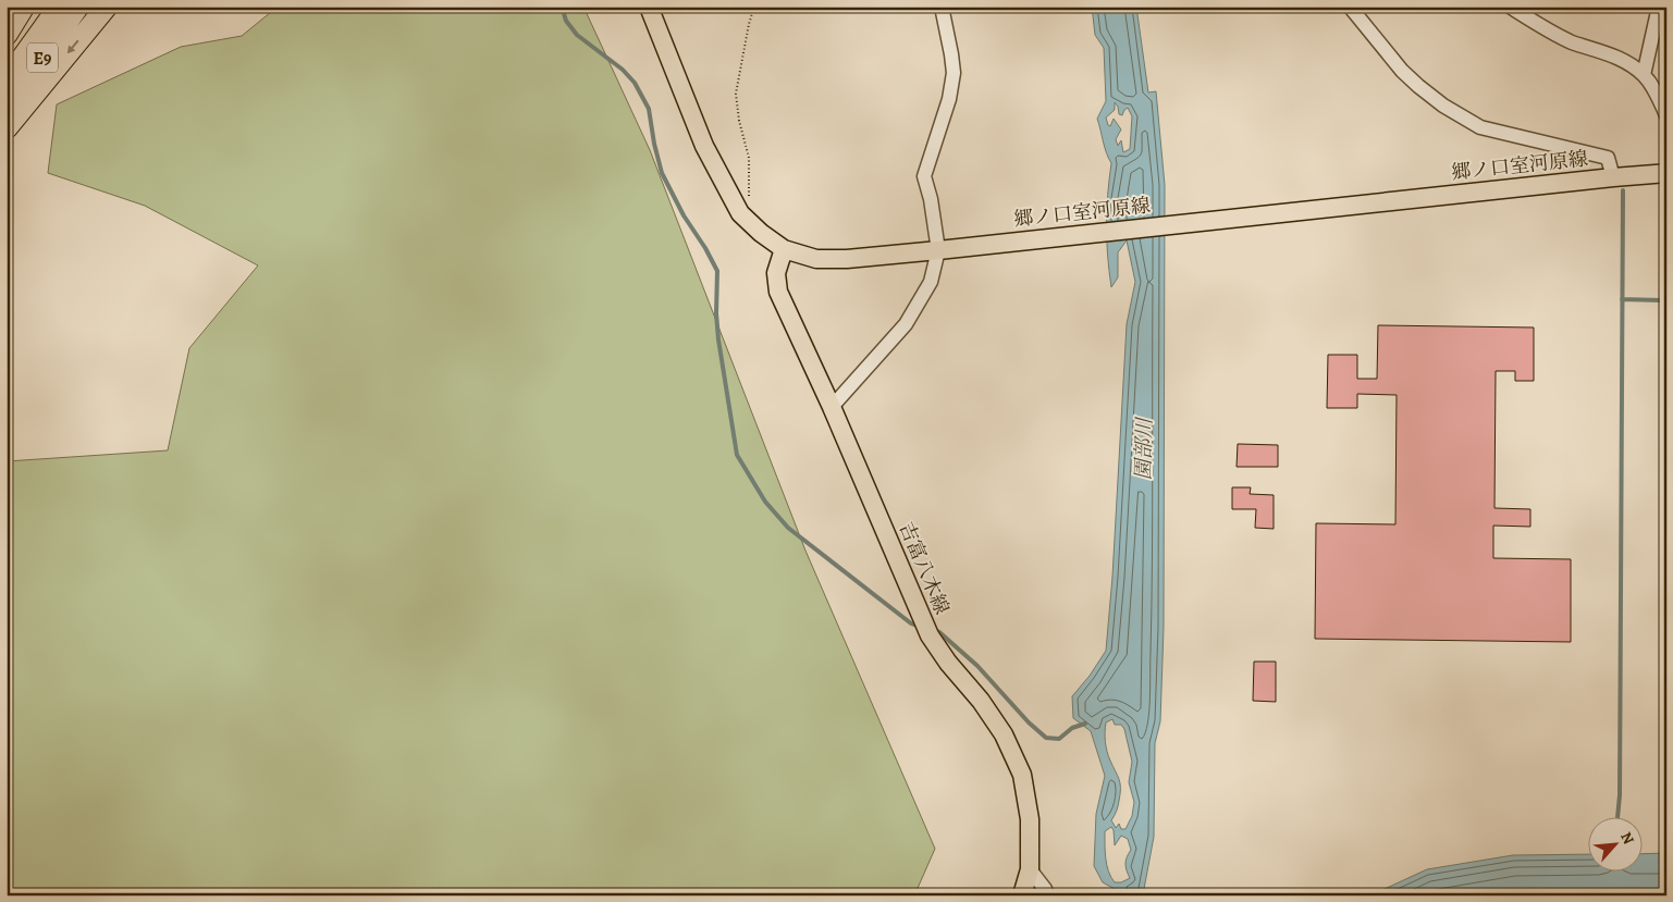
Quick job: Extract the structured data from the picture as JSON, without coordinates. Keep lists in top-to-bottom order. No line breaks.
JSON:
{"streets":{"highway":["E9"],"main road":["郷ノ口室河原線","吉富八木線"]},"crossings":[["郷ノ口室河原線","吉富八木線"]],"water":["園部川"],"north":"top right"}
